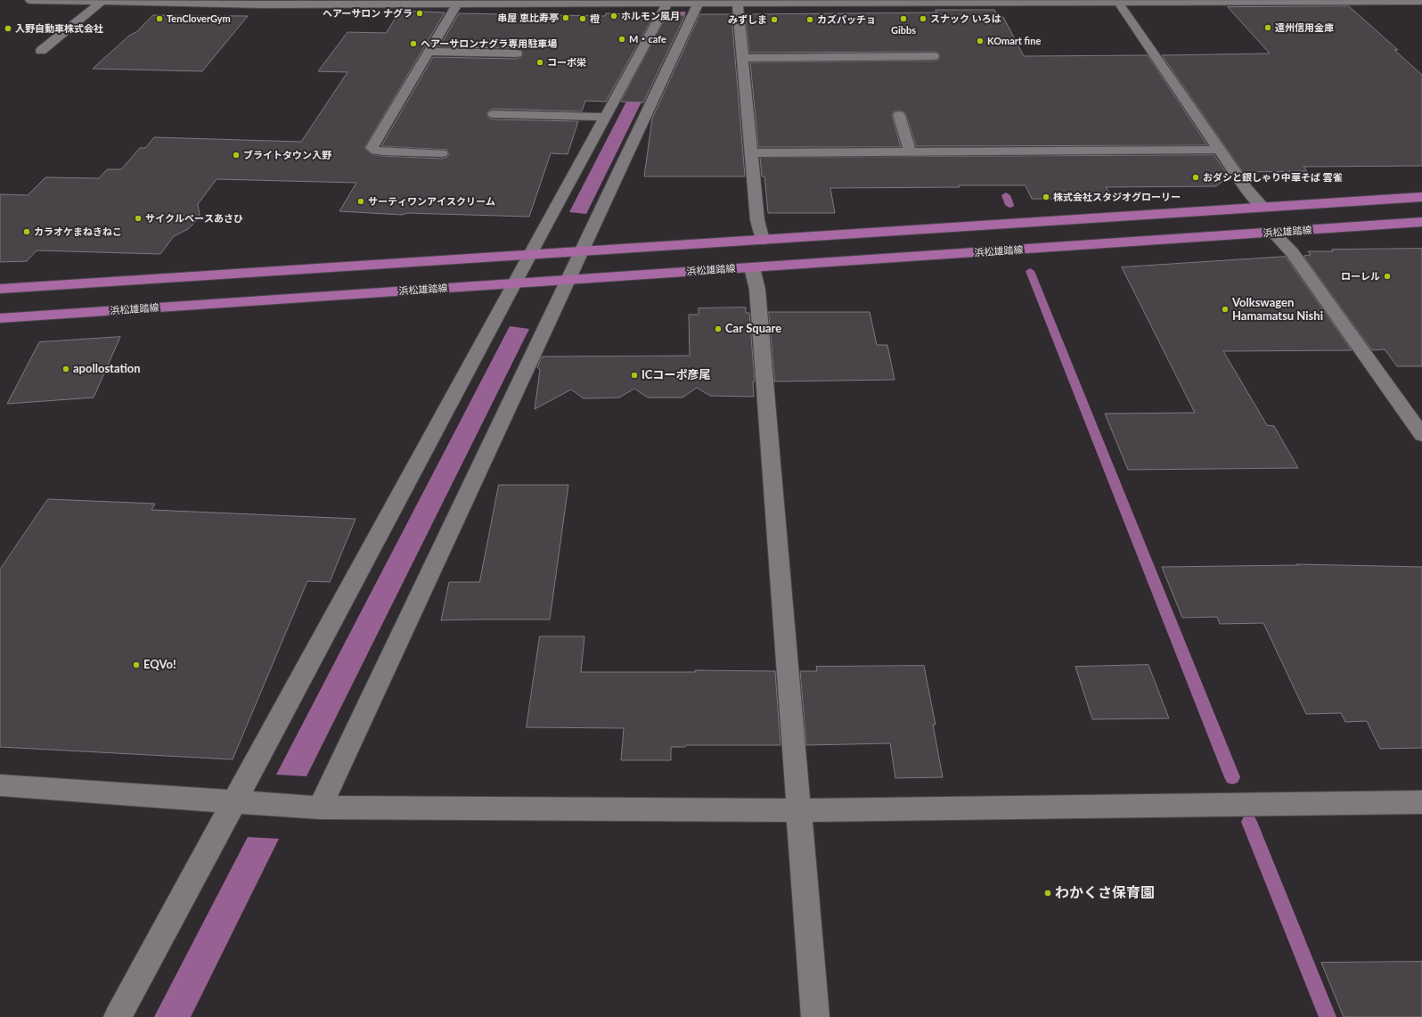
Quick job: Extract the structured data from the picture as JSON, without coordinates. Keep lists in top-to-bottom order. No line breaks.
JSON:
{"streets":{"main road":["浜松雄踏線"]},"places":["ヘアーサロン ナグラ","ホルモン風月","串屋 恵比寿亭","TenCloverGym","橙","Gibbs","スナック いろは","みずしま","カズパッチョ","遠州信用金庫","入野自動車株式会社","M・cafe","KOmart fine","ヘアーサロンナグラ専用駐車場","コーポ栄","ブライトタウン入野","おダシと銀しゃり中華そば 雲雀","株式会社スタジオグローリー","サーティワンアイスクリーム","サイクルベースあさひ","カラオケまねきねこ","ローレル","Volkswagen Hamamatsu Nishi","Car Square","apollostation","ICコーポ彦尾","EQVo!","わかくさ保育園"]}
